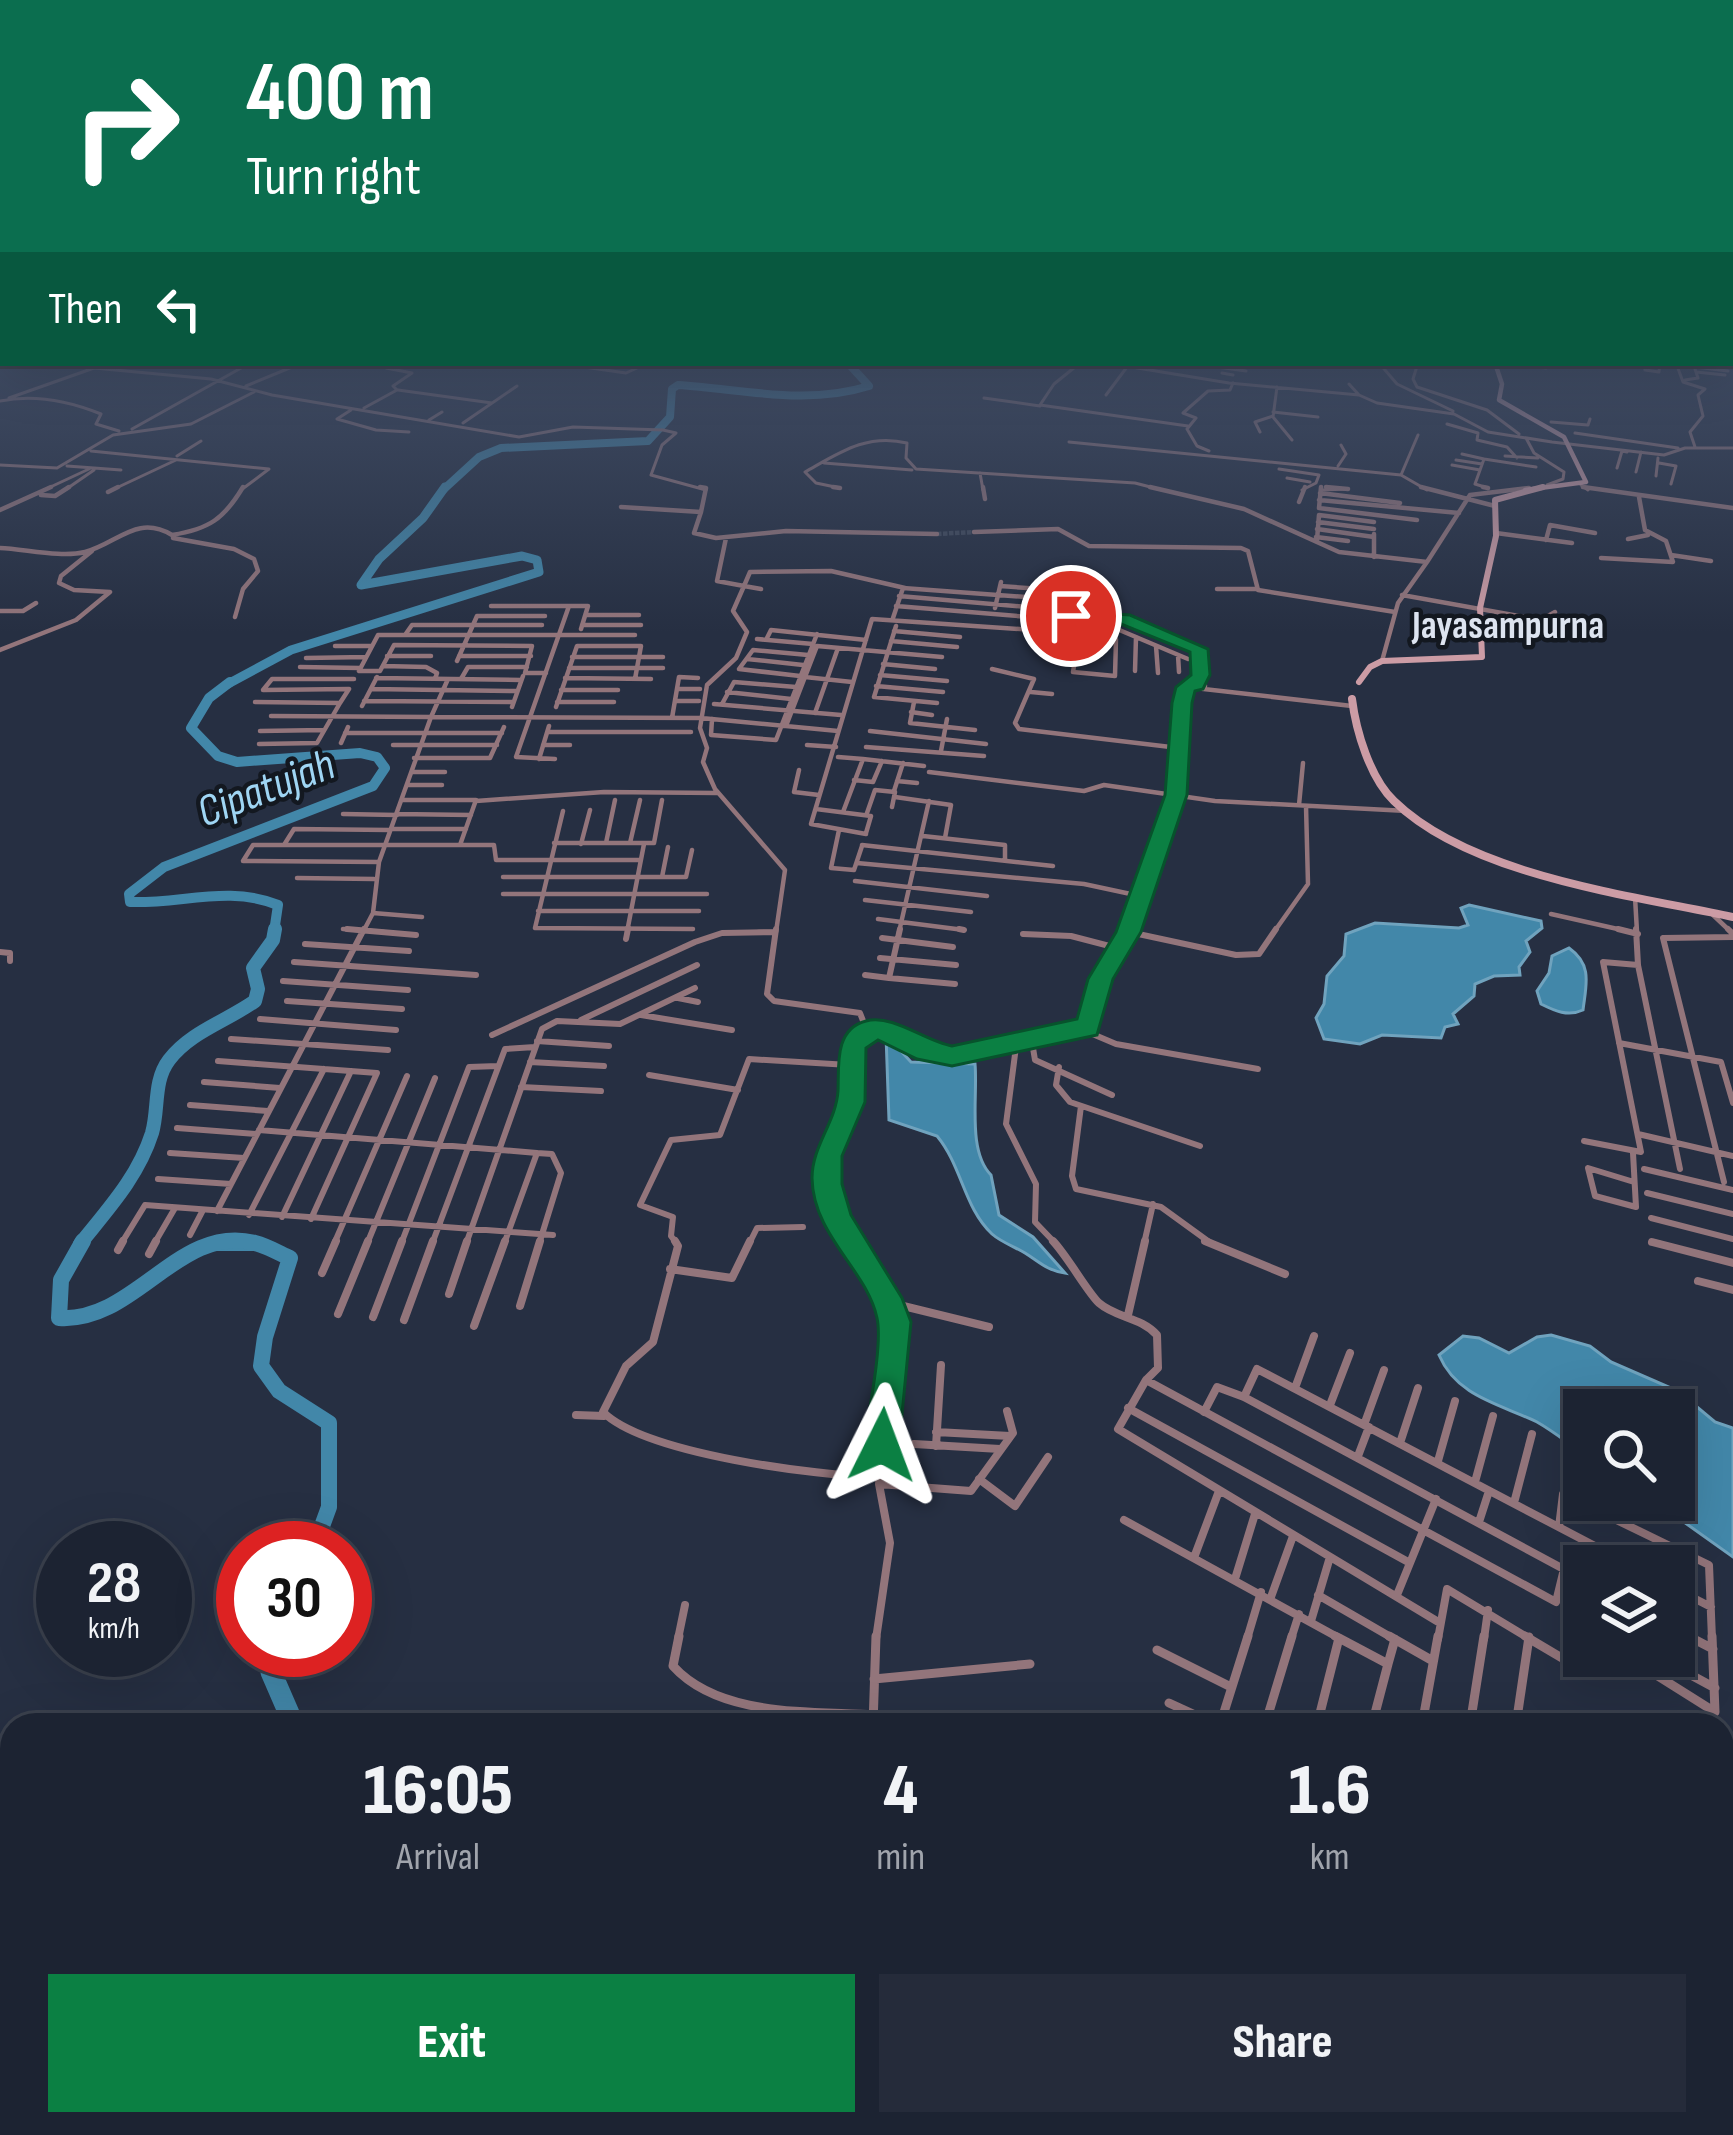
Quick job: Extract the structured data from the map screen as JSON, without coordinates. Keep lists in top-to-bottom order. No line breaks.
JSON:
{"districts":["Jayasampurna"],"water":["Cipatujah"],"page":{"turn":["400 m","Turn right"],"then":"Then","speed":"28 km/h","limit":"30","eta":["16:05","Arrival","4","min","1.6","km"],"buttons":["Exit","Share"]}}
